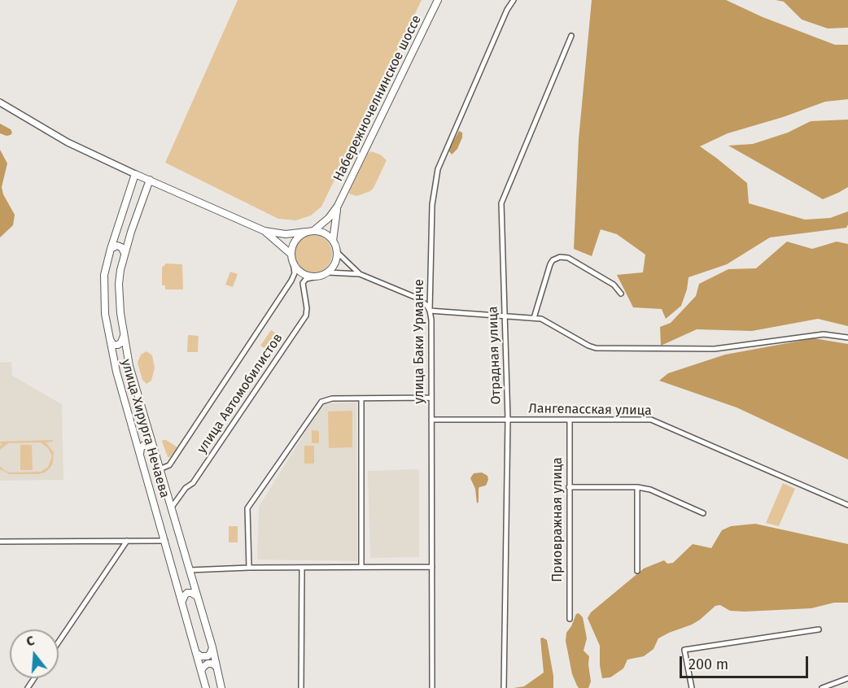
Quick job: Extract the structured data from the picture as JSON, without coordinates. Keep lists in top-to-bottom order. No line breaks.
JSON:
{"streets":{"main road":["Набережночелнинское шоссе","улица Хирурга Нечаева"],"street":["улица Баки Урманче","Отрадная улица","улица Автомобилистов","Лангепасская улица","Приовражная улица"]},"crossings":[["Набережночелнинское шоссе","улица Автомобилистов"],["улица Баки Урманче","Лангепасская улица"],["Отрадная улица","Лангепасская улица"],["улица Автомобилистов","улица Хирурга Нечаева"],["Лангепасская улица","Приовражная улица"]],"scale_bar":"200 m","north":"top"}
